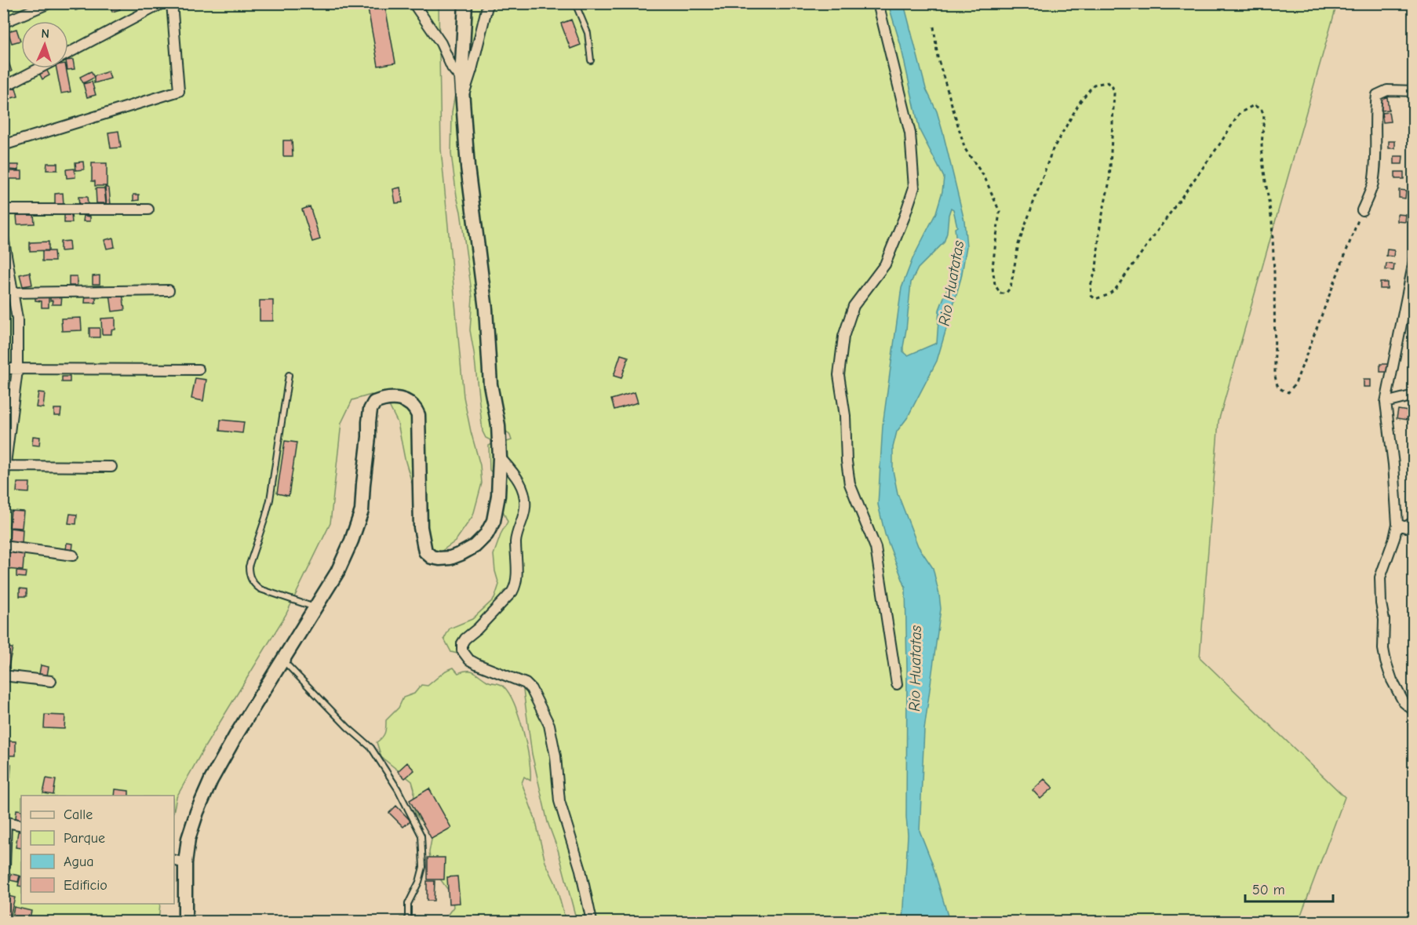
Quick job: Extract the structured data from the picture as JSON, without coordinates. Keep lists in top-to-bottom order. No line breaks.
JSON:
{"water":["Rio Huatatas"],"legend":["Calle","Parque","Agua","Edificio"],"scale_bar":"50 m","north":"top"}
